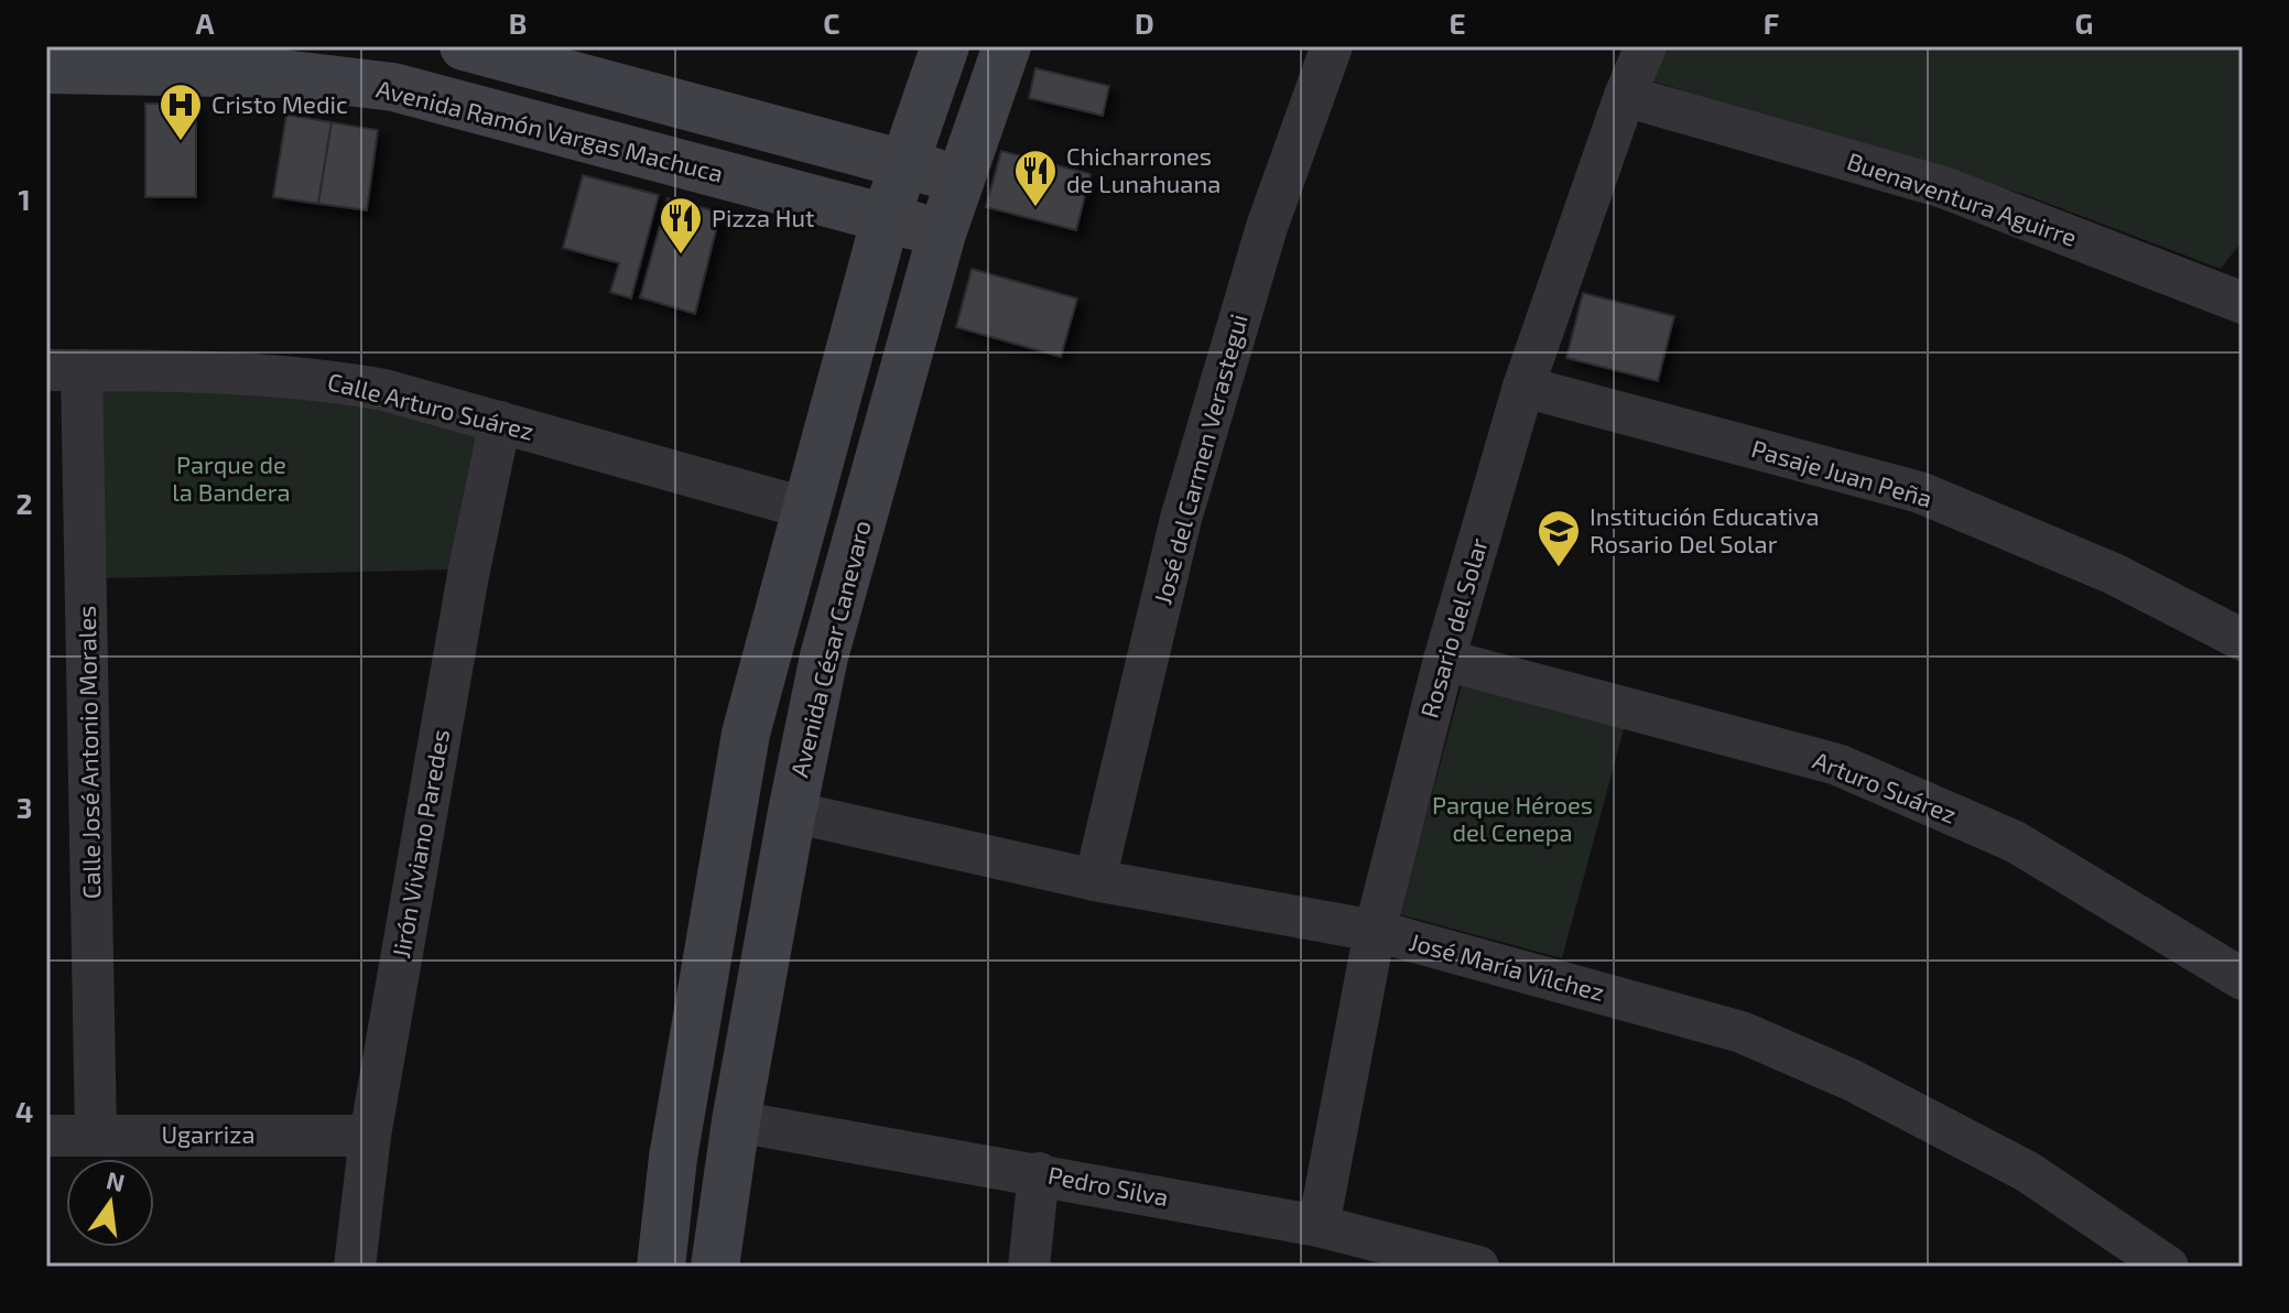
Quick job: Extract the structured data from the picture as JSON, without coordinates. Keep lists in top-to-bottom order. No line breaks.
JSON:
{"streets":{"main road":["Avenida Ramón Vargas Machuca","Avenida César Canevaro"],"street":["Buenaventura Aguirre","Calle Arturo Suárez","José del Carmen Verastegui","Pasaje Juan Peña","Rosario del Solar","Calle José Antonio Morales","Arturo Suárez","Jirón Viviano Paredes","José María Vílchez","Ugarriza","Pedro Silva"]},"crossings":[["Avenida Ramón Vargas Machuca","Avenida César Canevaro"],["Buenaventura Aguirre","Rosario del Solar"],["Calle Arturo Suárez","Calle José Antonio Morales"],["Calle Arturo Suárez","Jirón Viviano Paredes"],["José del Carmen Verastegui","José María Vílchez"],["Pasaje Juan Peña","Rosario del Solar"],["Rosario del Solar","Arturo Suárez"],["Rosario del Solar","José María Vílchez"],["Rosario del Solar","Pedro Silva"],["Avenida César Canevaro","José María Vílchez"],["Avenida César Canevaro","Pedro Silva"],["Calle José Antonio Morales","Ugarriza"],["Jirón Viviano Paredes","Ugarriza"]],"parks":["Parque de la Bandera","Parque Héroes del Cenepa"],"places":{"hospital":["Cristo Medic"],"restaurant":["Chicharrones de Lunahuana","Pizza Hut"],"school or university":["Institución Educativa Rosario Del Solar"]},"north":"top","grid":{"columns":["A","B","C","D","E","F","G"],"rows":["1","2","3","4"]}}
